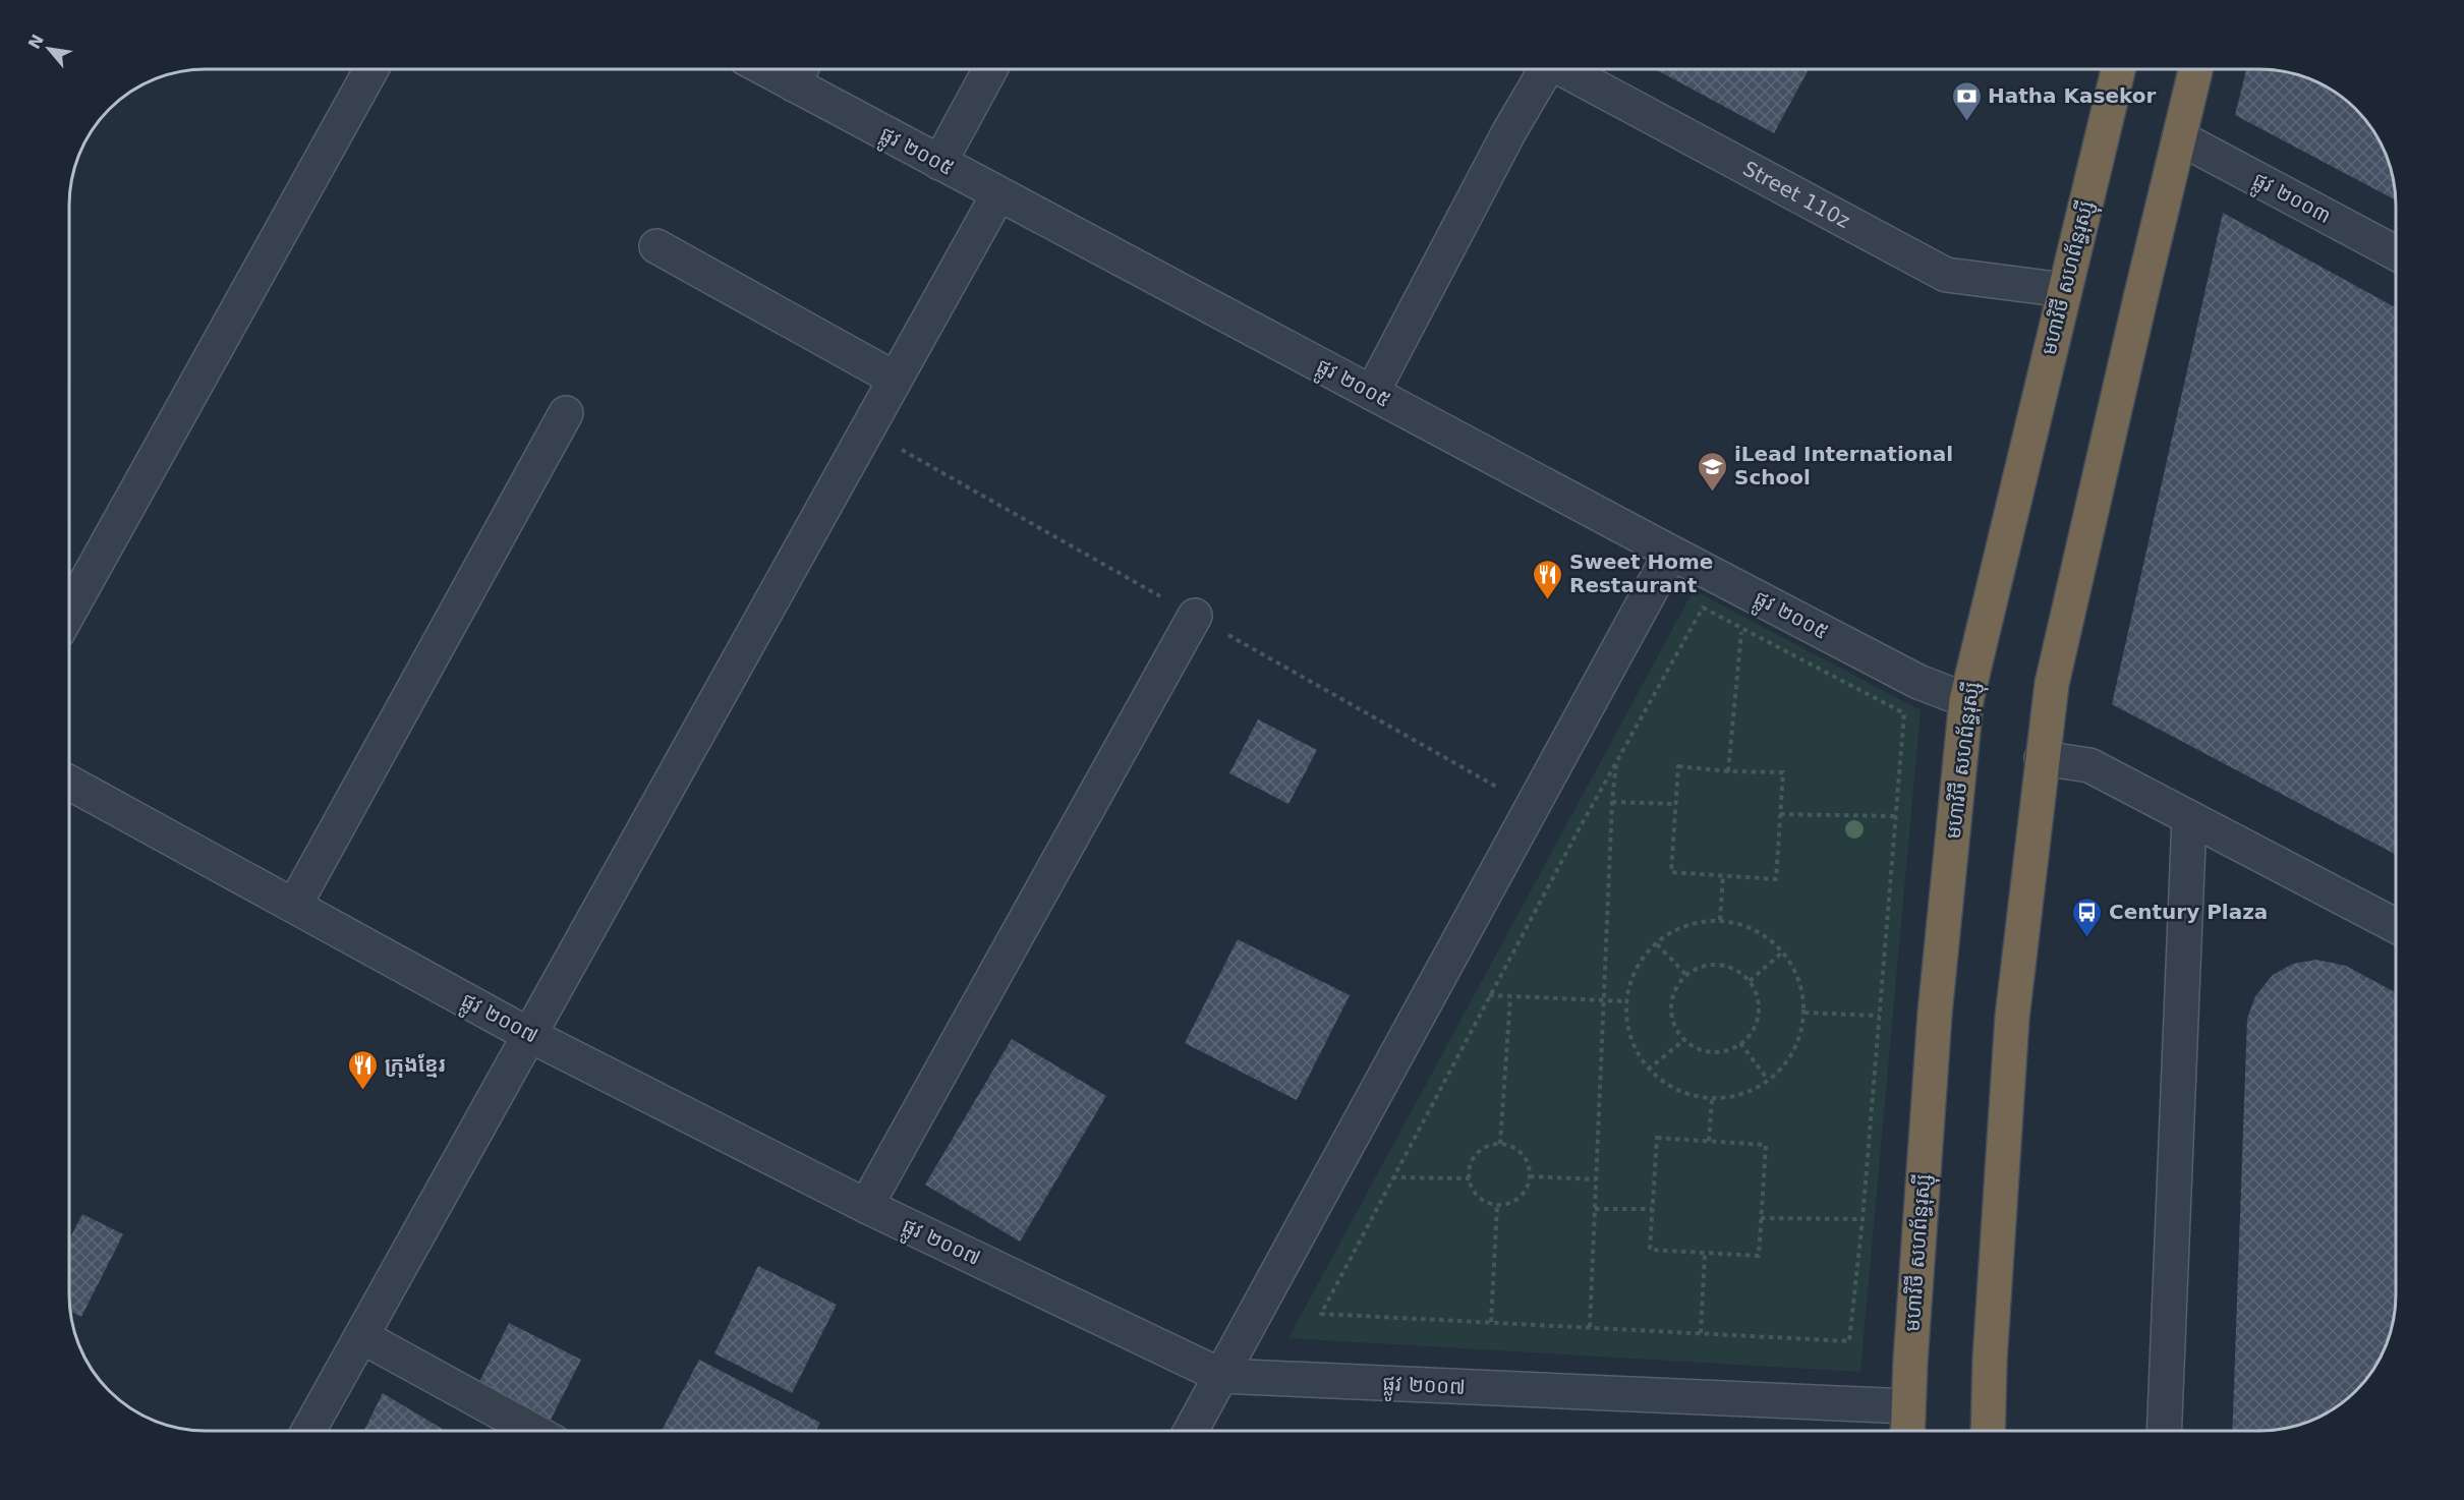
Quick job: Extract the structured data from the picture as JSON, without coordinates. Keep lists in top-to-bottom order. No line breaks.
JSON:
{"streets":{"highway":["មហាវិថី សហព័ន្ធរុស្ស៊ី"],"street":["ផ្លូវ ២០០៥","Street 110z","ផ្លូវ ២០០៣","ផ្លូវ ២០០៧"]},"crossings":[["ផ្លូវ ២០០៥","មហាវិថី សហព័ន្ធរុស្ស៊ី"],["Street 110z","មហាវិថី សហព័ន្ធរុស្ស៊ី"],["មហាវិថី សហព័ន្ធរុស្ស៊ី","ផ្លូវ ២០០៧"]],"places":{"bank":["Hatha Kasekor"],"school or university":["iLead International School"],"restaurant":["Sweet Home Restaurant","ក្រុងខ្មែរ"],"bus stop":["Century Plaza"]},"north":"top left"}
